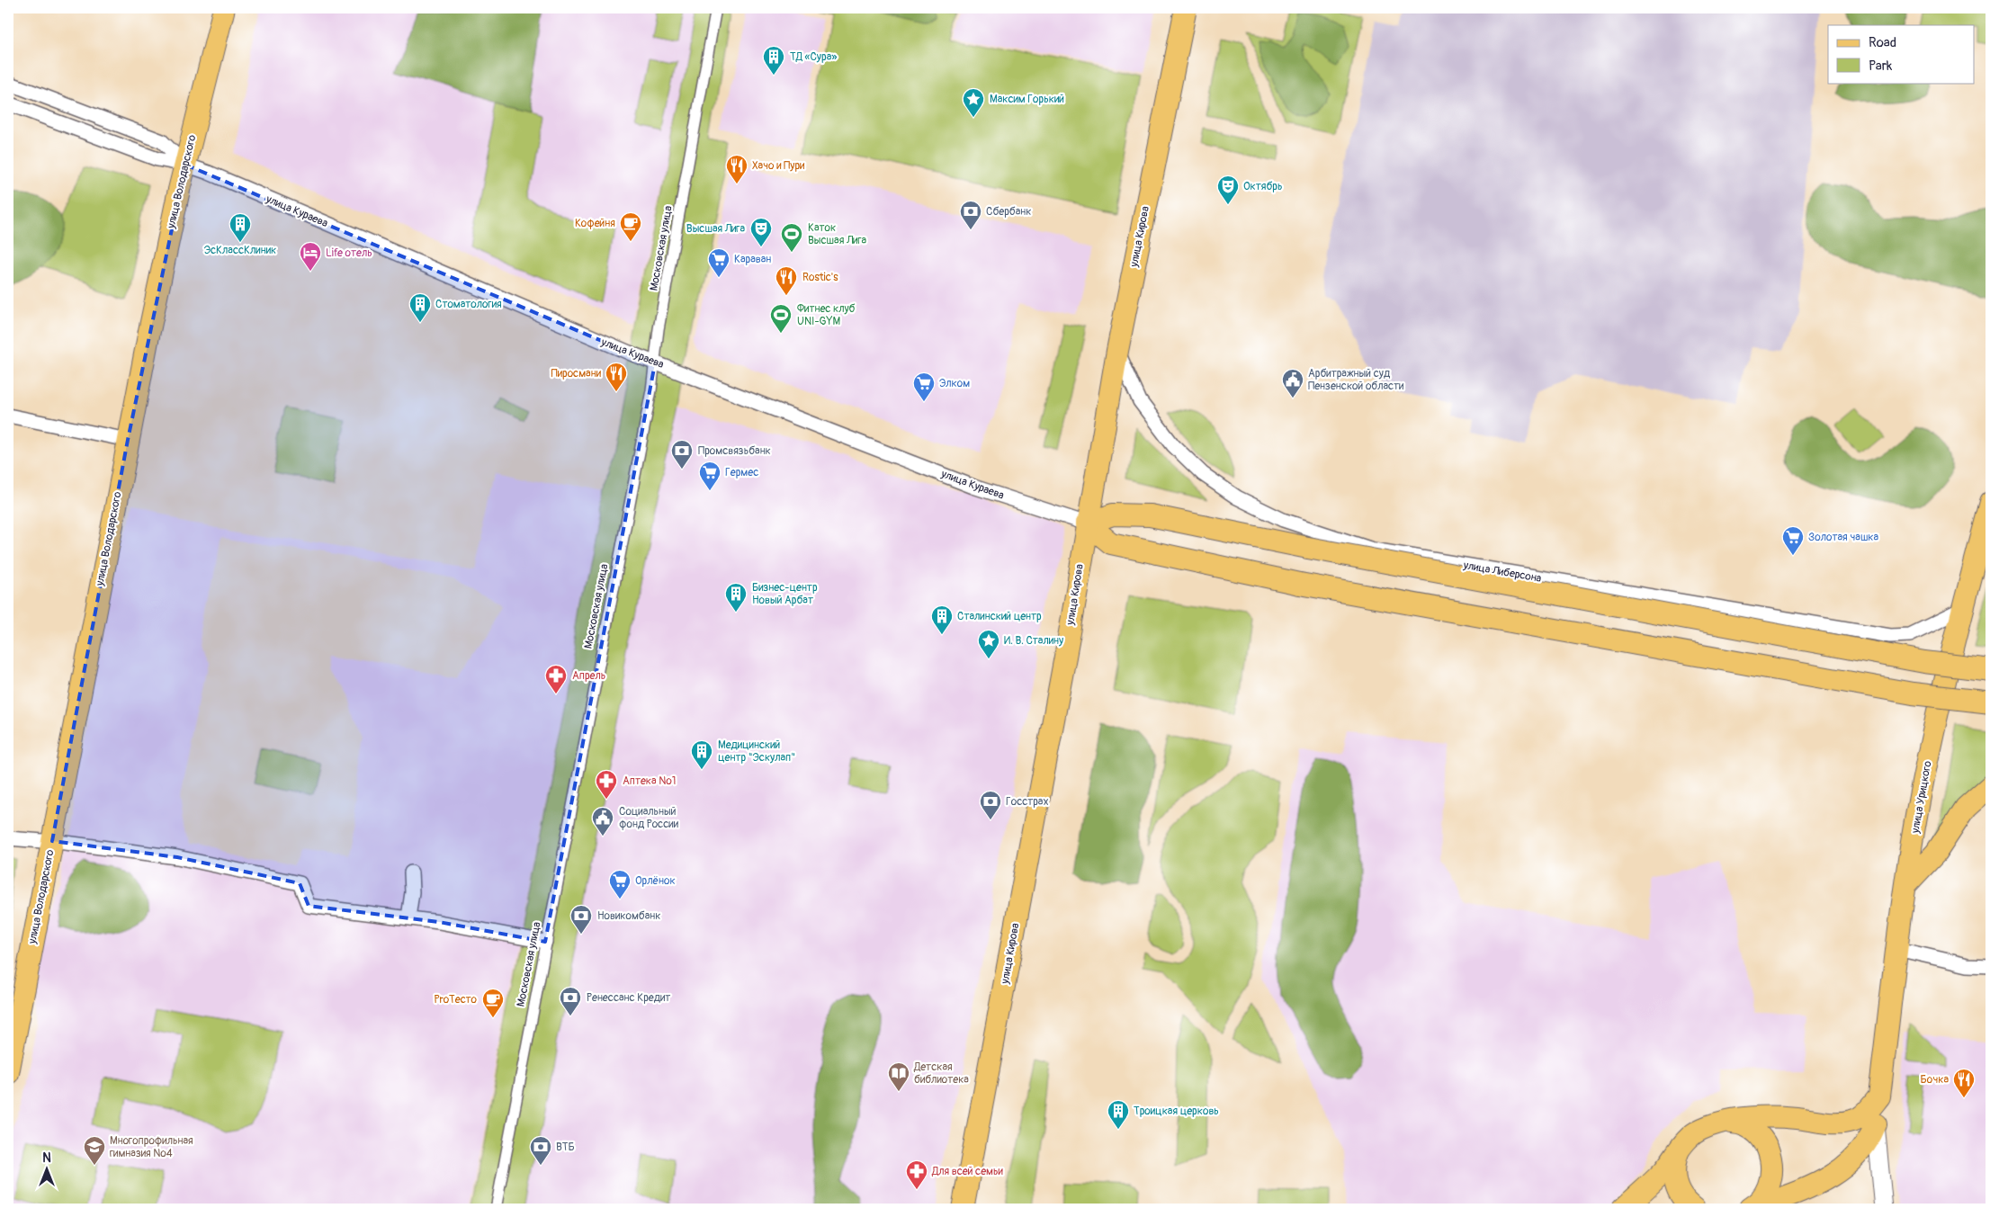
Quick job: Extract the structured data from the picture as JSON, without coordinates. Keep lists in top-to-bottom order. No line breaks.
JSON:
{"streets":{"main road":["улица Володарского","улица Кирова","улица Урицкого"],"street":["улица Кураева","Московская улица","улица Либерсона"]},"crossings":[["улица Володарского","улица Кураева"],["улица Кураева","улица Кирова"],["улица Кураева","Московская улица"],["улица Кирова","улица Либерсона"],["улица Либерсона","улица Урицкого"]],"places":{"building":["ТД «Сура»","ЭсКлассКлиник","Стоматология","Бизнес-центр Новый Арбат","Сталинский центр","Медицинский центр \"Эскулап\"","Троицкая церковь"],"place":["Максим Горький","И. В. Сталину"],"restaurant":["Хачо и Пури","Rostic's","Пиросмани","Бочка"],"theatre":["Октябрь","Высшая Лига"],"bank":["Сбербанк","Промсвязьбанк","Госстрах","Новикомбанк","Ренессанс Кредит","ВТБ"],"cafe":["Кофейня","ProТесто"],"sports":["Каток Высшая Лига","Фитнес клуб UNI-GYM"],"hotel":["Life отель"],"supermarket":["Караван","Элком","Гермес","Золотая чашка","Орлёнок"],"public building":["Арбитражный суд Пензенской области","Социальный фонд России"],"pharmacy":["Апрель","Аптека №1","Для всей семьи"],"library":["Детская библиотека"],"school or university":["Многопрофильная гимназия №4"]},"legend":["Road","Park"],"north":"top"}
